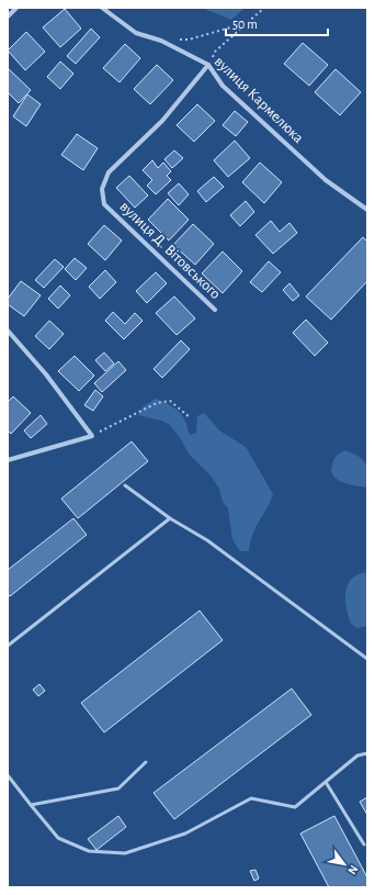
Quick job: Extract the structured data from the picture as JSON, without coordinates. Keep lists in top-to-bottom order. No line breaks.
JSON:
{"streets":{"street":["вулиця Кармелюка","вулиця Д. Вітовського"]},"crossings":[["вулиця Кармелюка","вулиця Д. Вітовського"]],"scale_bar":"50 m","north":"bottom right"}
